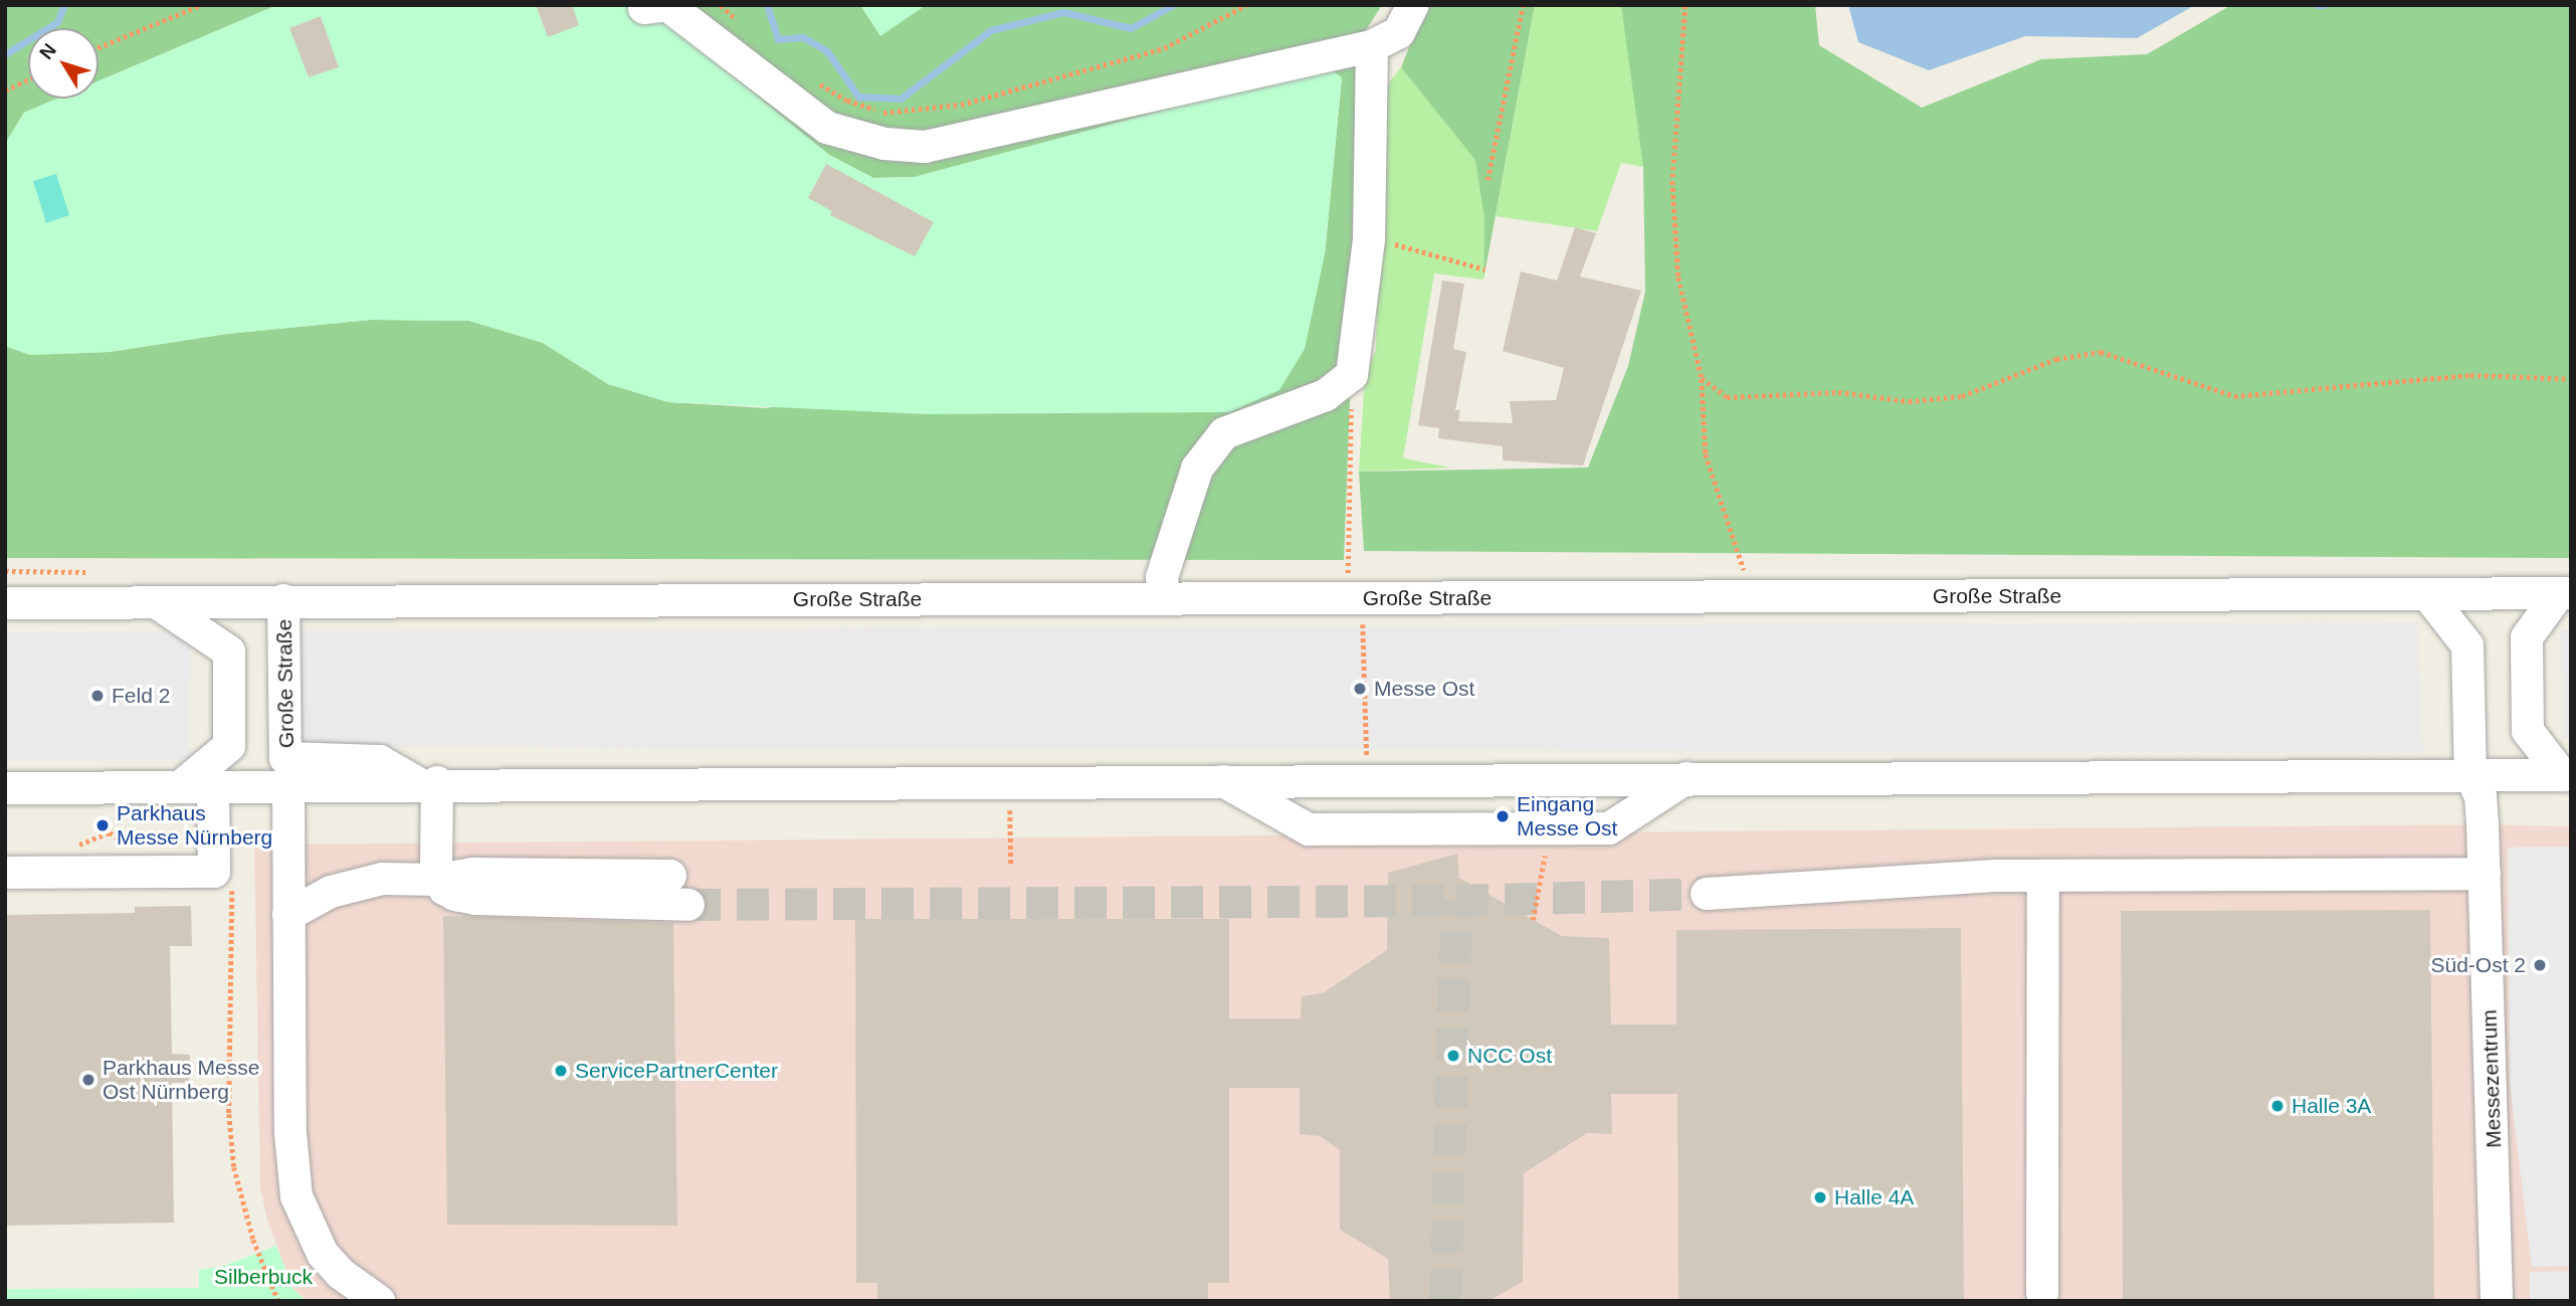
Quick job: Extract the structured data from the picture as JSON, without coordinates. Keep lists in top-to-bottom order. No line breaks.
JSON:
{"streets":{"lane":["Große Straße","Messezentrum"]},"crossings":[["Große Straße","Messezentrum"]],"parks":["Silberbuck"],"places":["Messe Ost","Feld 2","Eingang Messe Ost","Parkhaus Messe Nürnberg","Süd-Ost 2","NCC Ost","ServicePartnerCenter","Parkhaus Messe Ost Nürnberg","Halle 3A","Halle 4A"],"north":"top left"}
